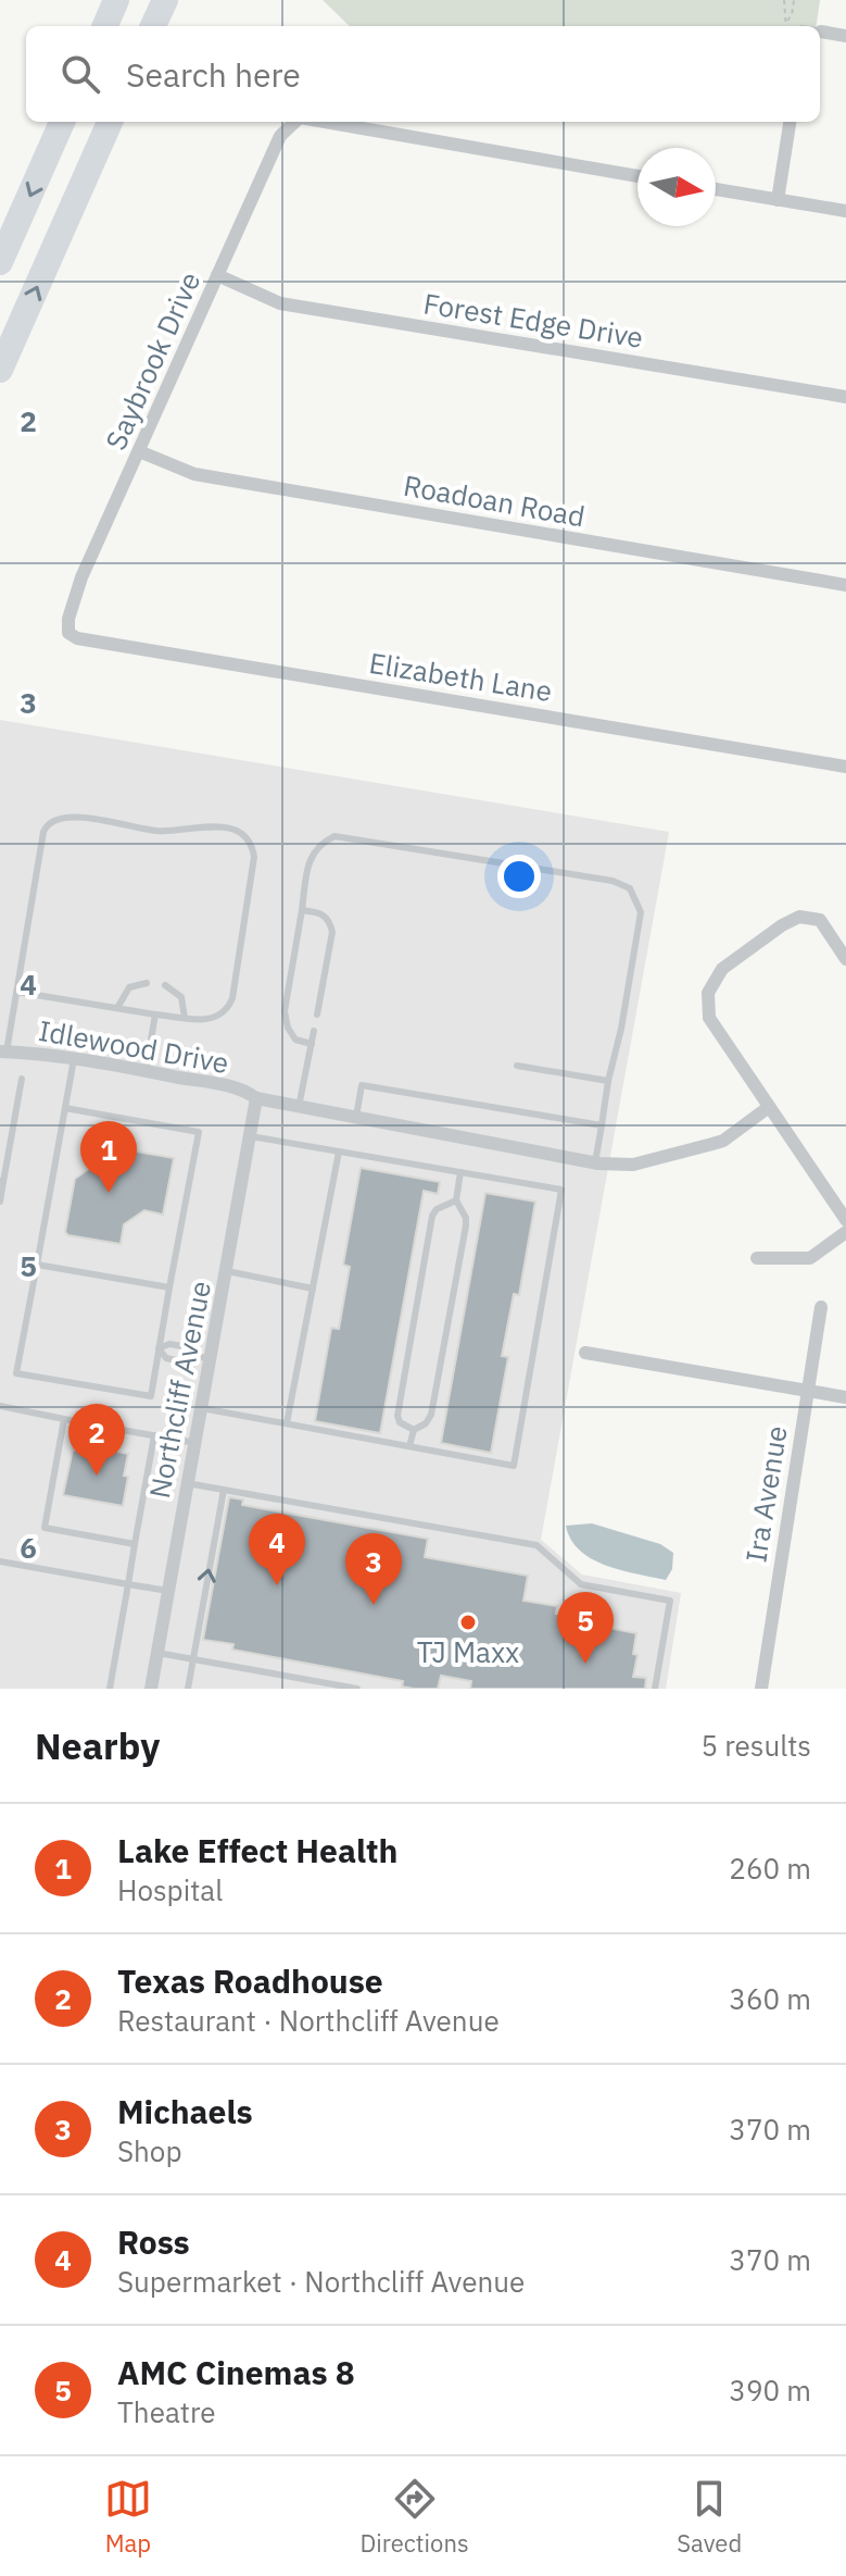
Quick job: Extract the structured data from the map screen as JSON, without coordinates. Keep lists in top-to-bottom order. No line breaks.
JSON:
{"streets":{"street":["Forest Edge Drive","Saybrook Drive","Roadoan Road","Elizabeth Lane","Idlewood Drive","Northcliff Avenue","Ira Avenue"]},"crossings":[["Forest Edge Drive","Saybrook Drive"],["Saybrook Drive","Roadoan Road"],["Saybrook Drive","Elizabeth Lane"],["Idlewood Drive","Northcliff Avenue"]],"places":["TJ Maxx"],"north":"right","page":{"search":"Search here","pins":["1","2","4","3","5"],"heading":["Nearby","5 results"],"list":[{"mark":"1","name":"Lake Effect Health","note":"Hospital","value":"260 m"},{"mark":"2","name":"Texas Roadhouse","note":"Restaurant · Northcliff Avenue","value":"360 m"},{"mark":"3","name":"Michaels","note":"Shop","value":"370 m"},{"mark":"4","name":"Ross","note":"Supermarket · Northcliff Avenue","value":"370 m"},{"mark":"5","name":"AMC Cinemas 8","note":"Theatre","value":"390 m"}],"nav":["Map","Directions","Saved"]},"grid":{"rows":["2","3","4","5","6"]}}
